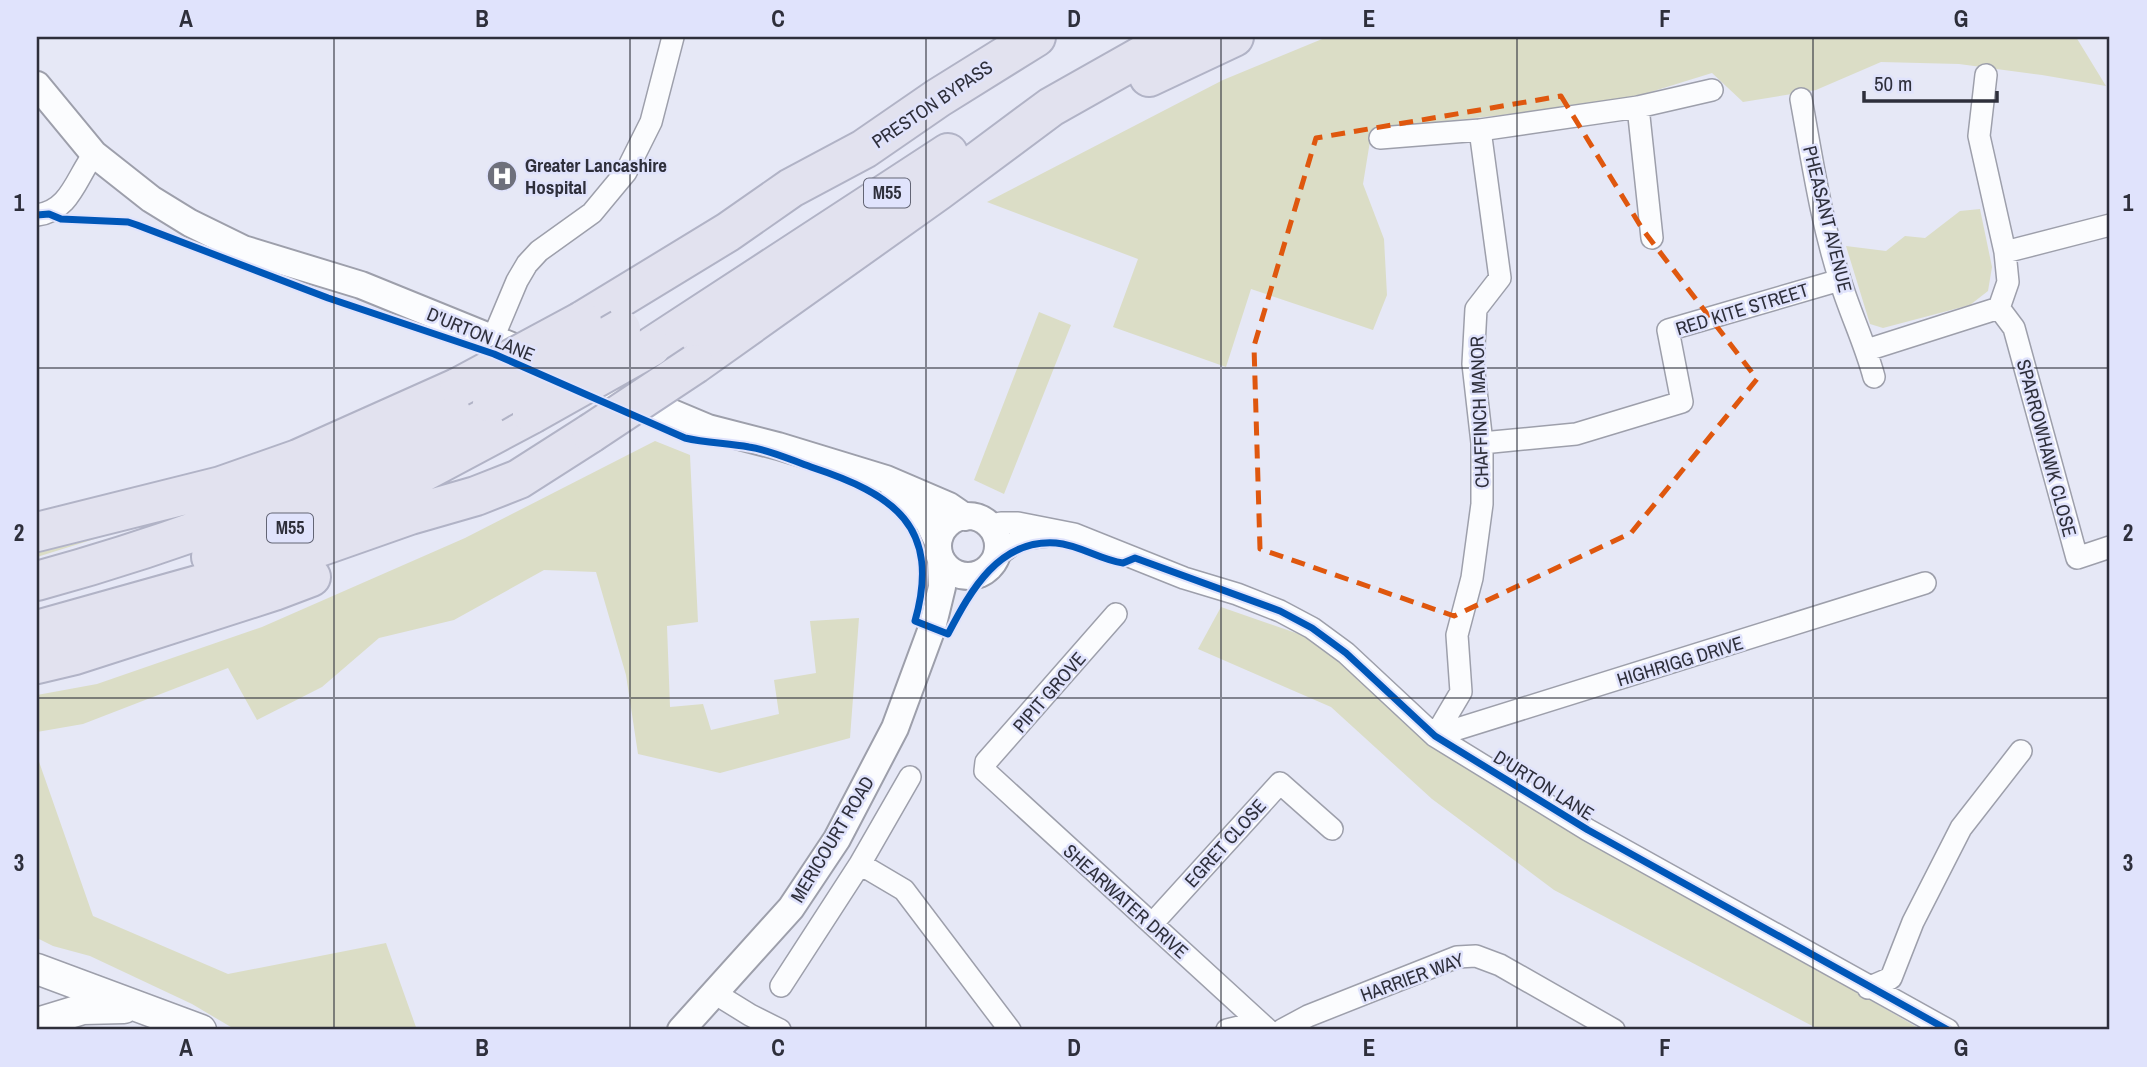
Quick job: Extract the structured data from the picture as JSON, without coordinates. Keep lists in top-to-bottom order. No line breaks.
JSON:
{"streets":{"highway":["PRESTON BYPASS","M55"],"street":["PHEASANT AVENUE","RED KITE STREET","D'URTON LANE","CHAFFINCH MANOR","SPARROWHAWK CLOSE","HIGHRIGG DRIVE","PIPIT GROVE","MERICOURT ROAD","EGRET CLOSE","SHEARWATER DRIVE","HARRIER WAY"]},"crossings":[["PRESTON BYPASS","M55"],["PHEASANT AVENUE","RED KITE STREET"],["RED KITE STREET","CHAFFINCH MANOR"],["D'URTON LANE","CHAFFINCH MANOR"],["D'URTON LANE","HIGHRIGG DRIVE"],["D'URTON LANE","MERICOURT ROAD"],["CHAFFINCH MANOR","HIGHRIGG DRIVE"],["PIPIT GROVE","SHEARWATER DRIVE"],["EGRET CLOSE","SHEARWATER DRIVE"]],"places":{"hospital":["Greater Lancashire Hospital"]},"scale_bar":"50 m","grid":{"columns":["A","B","C","D","E","F","G"],"rows":["1","2","3"]}}
